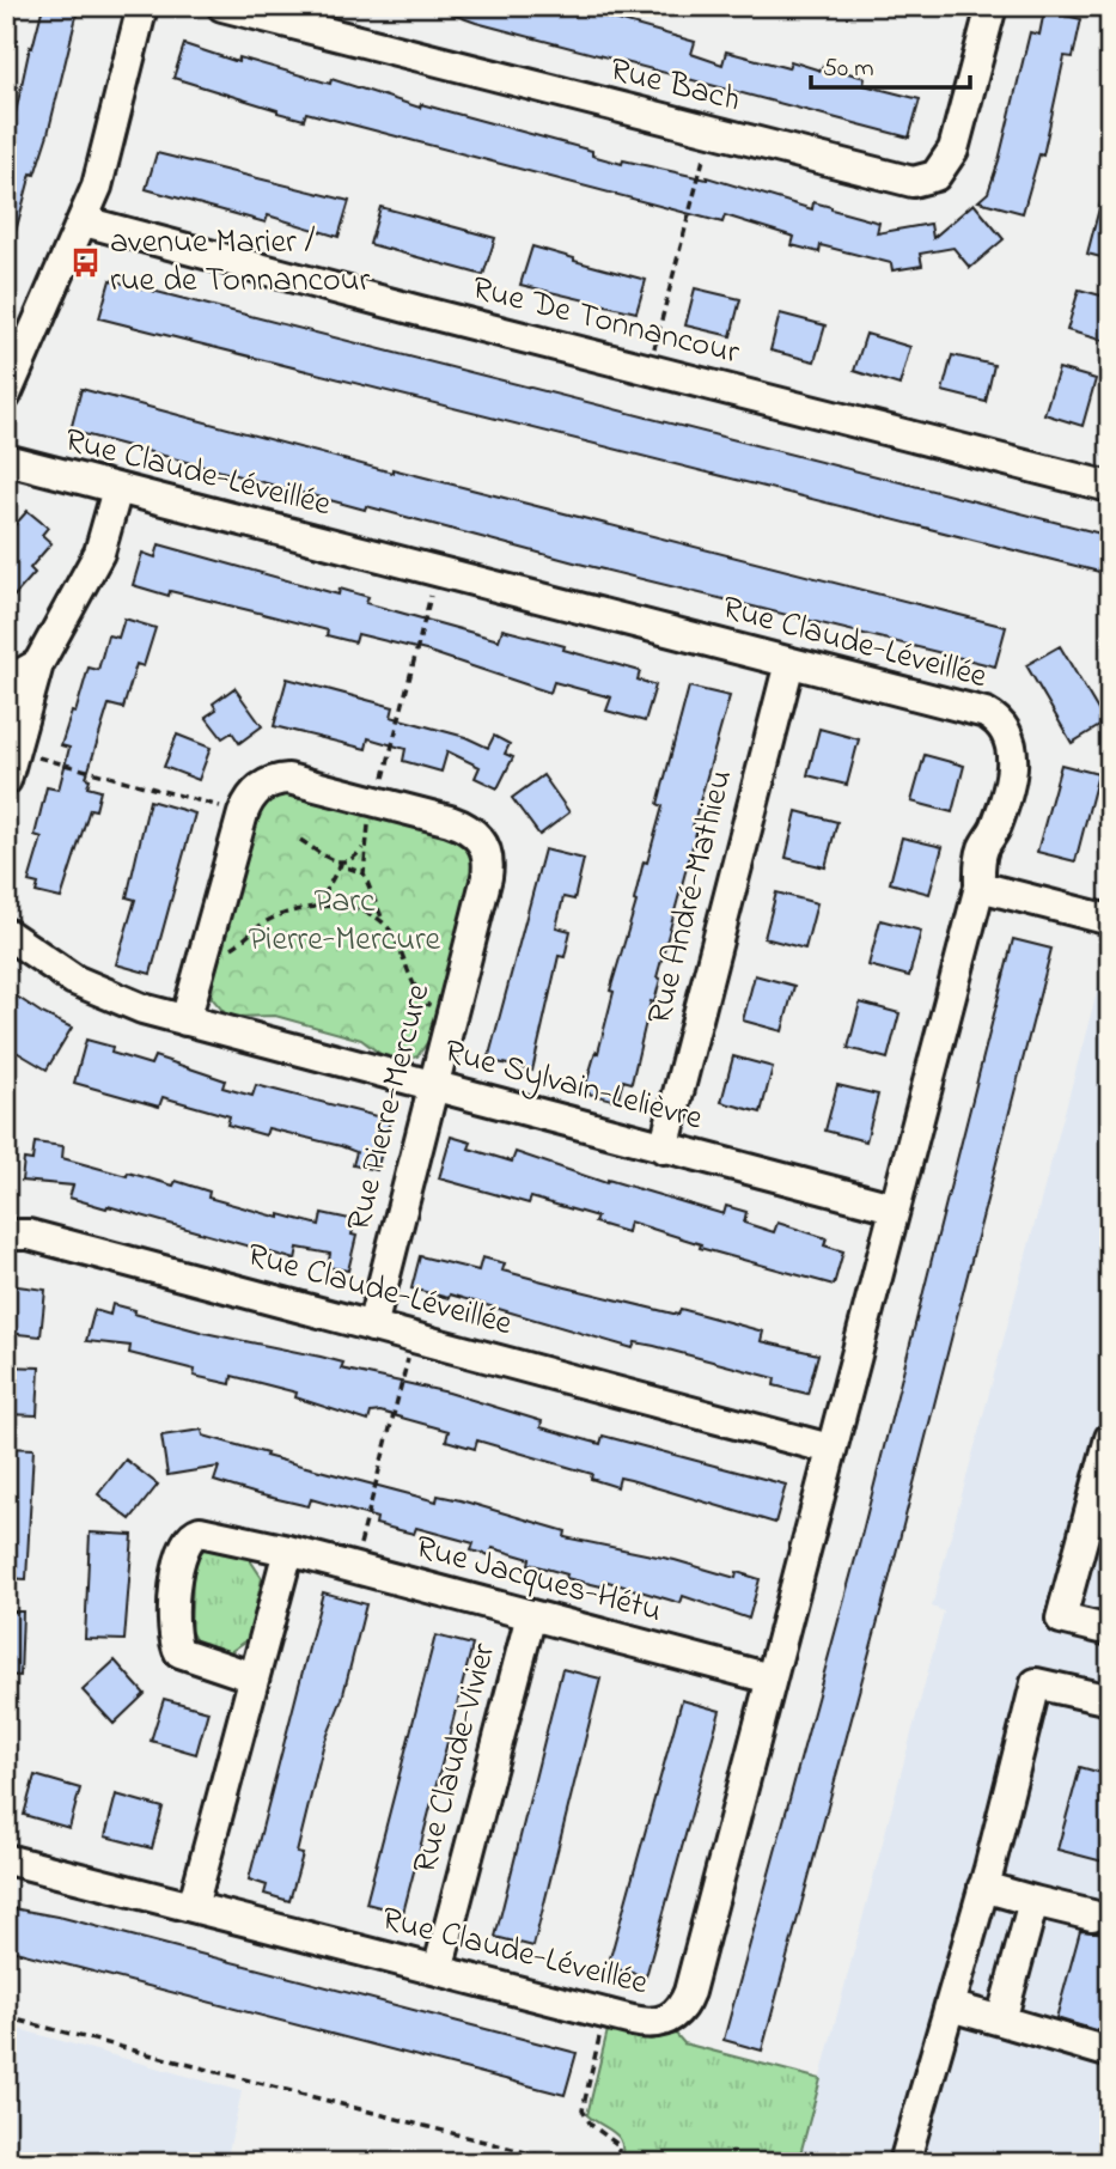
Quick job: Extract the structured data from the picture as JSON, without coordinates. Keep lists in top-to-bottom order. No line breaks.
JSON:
{"streets":{"street":["Rue Bach","Rue De Tonnancour","Rue Claude-Léveillée","Rue André-Mathieu","Rue Sylvain-Lelièvre","Rue Pierre-Mercure","Rue Jacques-Hétu","Rue Claude-Vivier"]},"crossings":[["Rue Claude-Léveillée","Rue André-Mathieu"],["Rue Claude-Léveillée","Rue Sylvain-Lelièvre"],["Rue Claude-Léveillée","Rue Pierre-Mercure"],["Rue Claude-Léveillée","Rue Jacques-Hétu"],["Rue Claude-Léveillée","Rue Claude-Vivier"],["Rue André-Mathieu","Rue Sylvain-Lelièvre"],["Rue Sylvain-Lelièvre","Rue Pierre-Mercure"],["Rue Jacques-Hétu","Rue Claude-Vivier"]],"parks":["Parc Pierre-Mercure"],"places":{"bus stop":["avenue Marier / rue de Tonnancour"]},"scale_bar":"50 m"}
